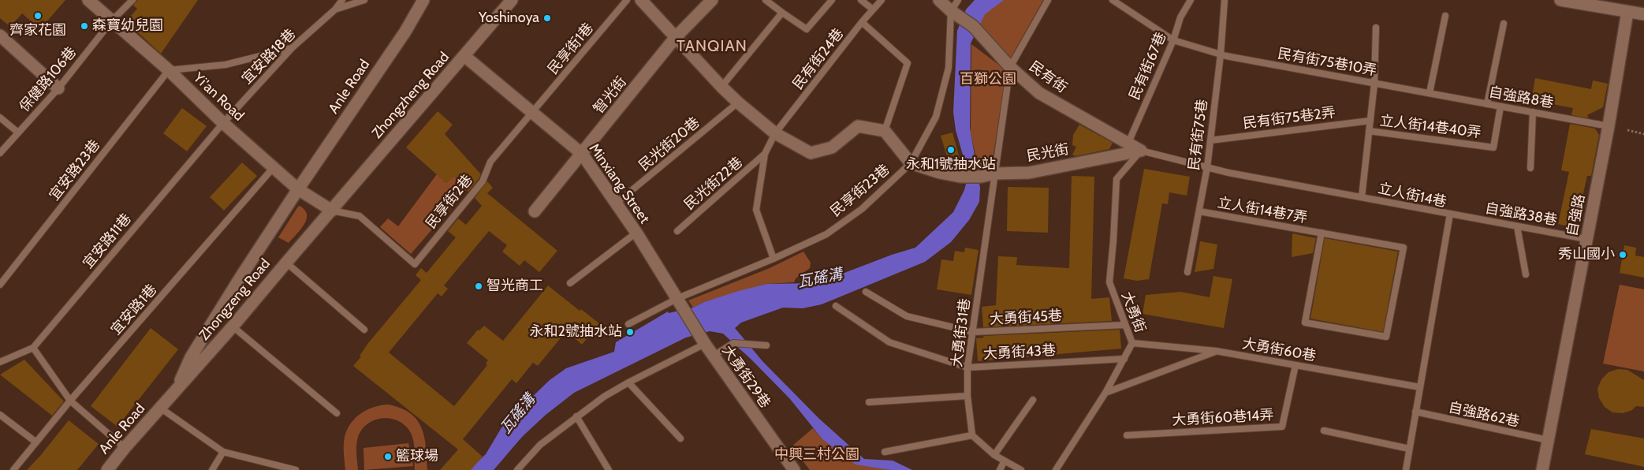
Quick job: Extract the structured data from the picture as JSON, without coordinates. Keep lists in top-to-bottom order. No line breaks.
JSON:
{"streets":{"street":["民有街","Anle Road","Zhongzheng Road","智光街","Yi'an Road","民光街","Minxiang Street","自強路","Zhongzeng Road","大勇街29巷"],"lane":["民享街1巷","宜安路18巷","民有街24巷","民有街75巷10弄","民有街67巷","保健路106巷","自強路8巷","民有街75巷2弄","立人街14巷40弄","民有街75巷","民光街20巷","宜安路23巷","民光街22巷","民享街23巷","立人街14巷","民享街2巷","立人街14巷7弄","自強路38巷","宜安路11巷","宜安路1巷","大勇街","大勇街45巷","大勇街31巷","大勇街60巷","大勇街43巷","自強路62巷","大勇街60巷14弄"]},"crossings":[["民享街1巷","Minxiang Street"],["民享街1巷","民享街2巷"],["宜安路18巷","Yi'an Road"],["宜安路18巷","宜安路11巷"],["民有街24巷","民光街22巷"],["民有街75巷10弄","民有街67巷"],["民有街75巷10弄","自強路8巷"],["民有街75巷10弄","民有街75巷"],["民有街67巷","民有街"],["民有街","民光街"],["民有街","民享街23巷"],["民有街","立人街14巷"],["民有街","大勇街"],["民有街","大勇街31巷"],["保健路106巷","Yi'an Road"],["Anle Road","Yi'an Road"],["Anle Road","Zhongzeng Road"],["Zhongzheng Road","Yi'an Road"],["Zhongzheng Road","Minxiang Street"],["Zhongzheng Road","民享街2巷"],["Zhongzheng Road","Zhongzeng Road"],["智光街","Minxiang Street"],["Yi'an Road","宜安路23巷"],["Yi'an Road","民享街2巷"],["Yi'an Road","宜安路11巷"],["Yi'an Road","Zhongzeng Road"],["Yi'an Road","宜安路1巷"],["自強路8巷","立人街14巷40弄"],["自強路8巷","自強路"],["民有街75巷2弄","民有街75巷"],["民有街75巷","立人街14巷"],["民有街75巷","立人街14巷7弄"],["民光街20巷","Minxiang Street"],["民光街","民享街23巷"],["民光街","立人街14巷"],["民光街","大勇街"],["民光街","大勇街31巷"],["Minxiang Street","民享街23巷"],["Minxiang Street","民享街2巷"],["Minxiang Street","大勇街29巷"],["民享街23巷","大勇街29巷"],["立人街14巷","自強路38巷"],["立人街14巷","大勇街"],["立人街14巷","大勇街60巷"],["立人街14巷","自強路62巷"],["民享街2巷","Zhongzeng Road"],["自強路38巷","自強路"],["自強路","自強路62巷"],["大勇街","大勇街45巷"],["大勇街","大勇街60巷"],["大勇街","大勇街43巷"],["大勇街45巷","大勇街31巷"],["大勇街31巷","大勇街43巷"],["大勇街60巷","大勇街60巷14弄"]],"districts":["TANQIAN"],"water":["瓦磘溝"],"parks":["百獅公園","中興三村公園"],"places":["齊家花園","Yoshinoya","森寶幼兒園","永和1號抽水站","秀山國小","智光商工","永和2號抽水站","籃球場"]}
